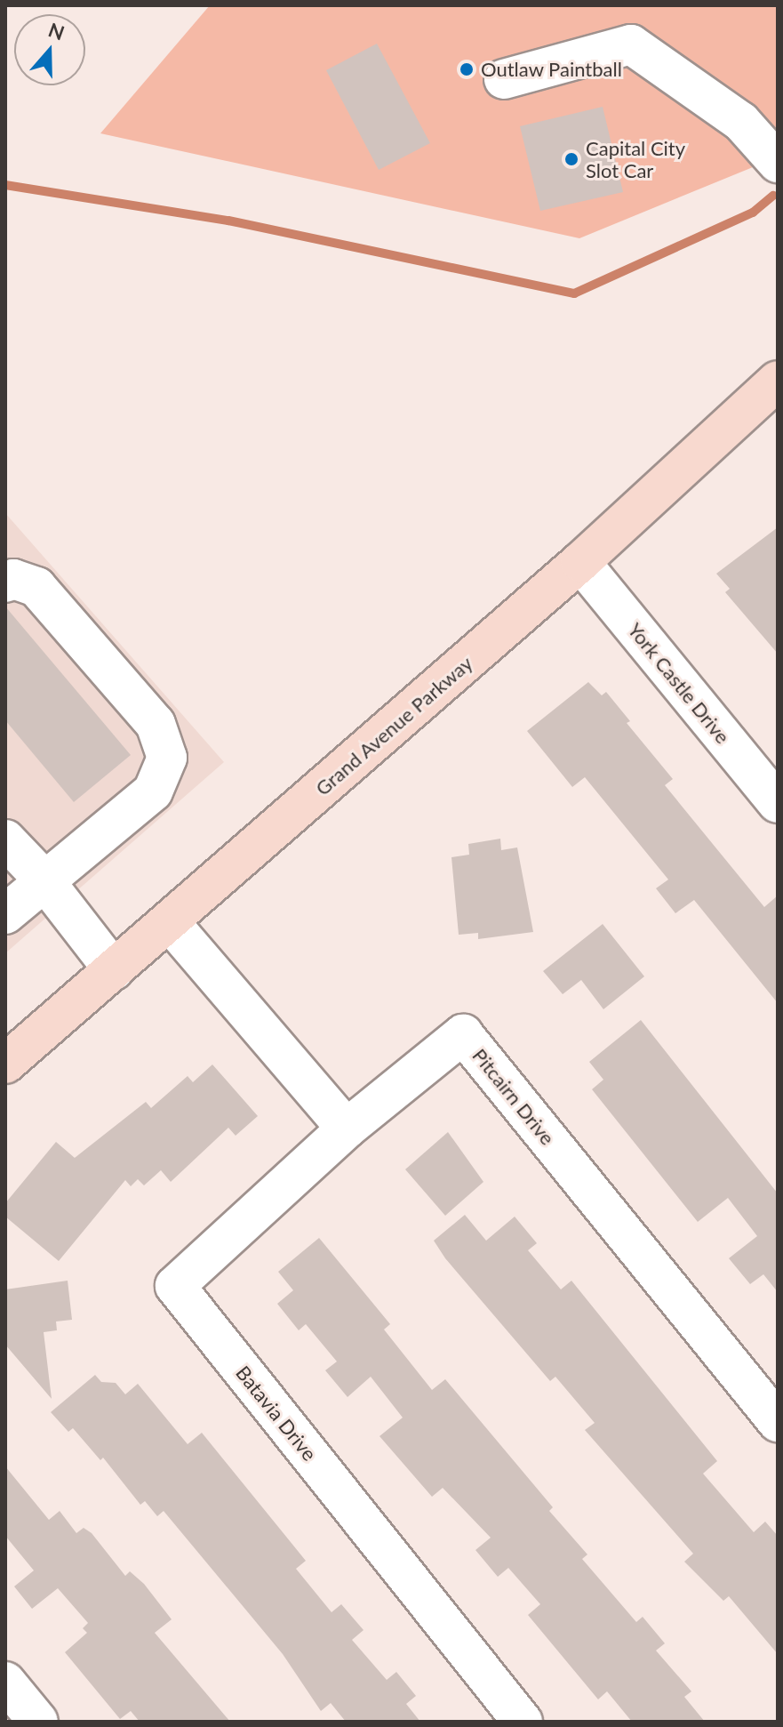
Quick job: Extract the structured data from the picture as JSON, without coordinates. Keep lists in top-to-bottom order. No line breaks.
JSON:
{"streets":{"main road":["Grand Avenue Parkway"],"street":["York Castle Drive","Pitcairn Drive","Batavia Drive"]},"crossings":[["York Castle Drive","Grand Avenue Parkway"],["Pitcairn Drive","Batavia Drive"]],"places":["Outlaw Paintball","Capital City Slot Car"],"north":"top"}
